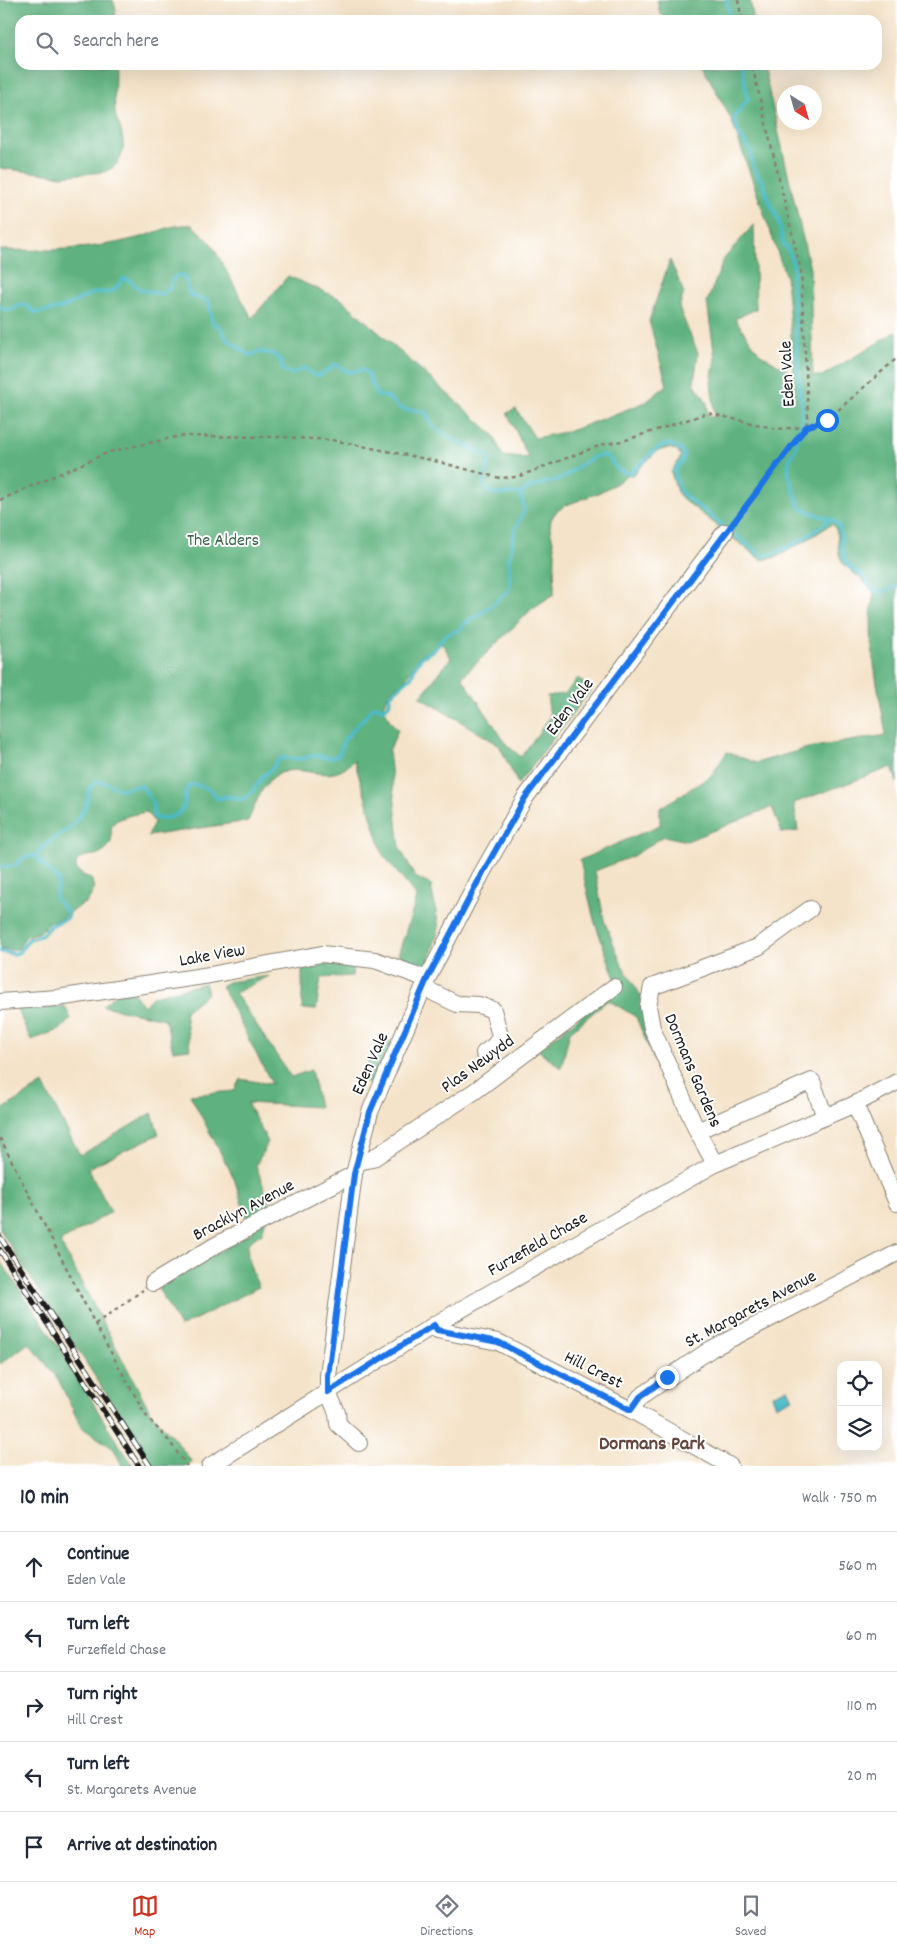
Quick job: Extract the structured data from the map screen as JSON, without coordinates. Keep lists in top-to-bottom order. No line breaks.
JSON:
{"streets":{"street":["Eden Vale","Lake View","Plas Newydd","Dormans Gardens","Bracklyn Avenue","Furzefield Chase","St. Margarets Avenue","Hill Crest"]},"crossings":[["Eden Vale","Lake View"],["Eden Vale","Plas Newydd"],["Eden Vale","Bracklyn Avenue"],["Eden Vale","Furzefield Chase"],["Plas Newydd","Bracklyn Avenue"],["Dormans Gardens","Furzefield Chase"],["Furzefield Chase","Hill Crest"],["St. Margarets Avenue","Hill Crest"]],"districts":["Dormans Park"],"parks":["The Alders"],"north":"bottom right","page":{"search":"Search here","heading":["10 min","Walk · 750 m"],"list":[["Continue","Eden Vale","560 m"],["Turn left","Furzefield Chase","60 m"],["Turn right","Hill Crest","110 m"],["Turn left","St. Margarets Avenue","20 m"],"Arrive at destination"],"nav":["Map","Directions","Saved"]}}
